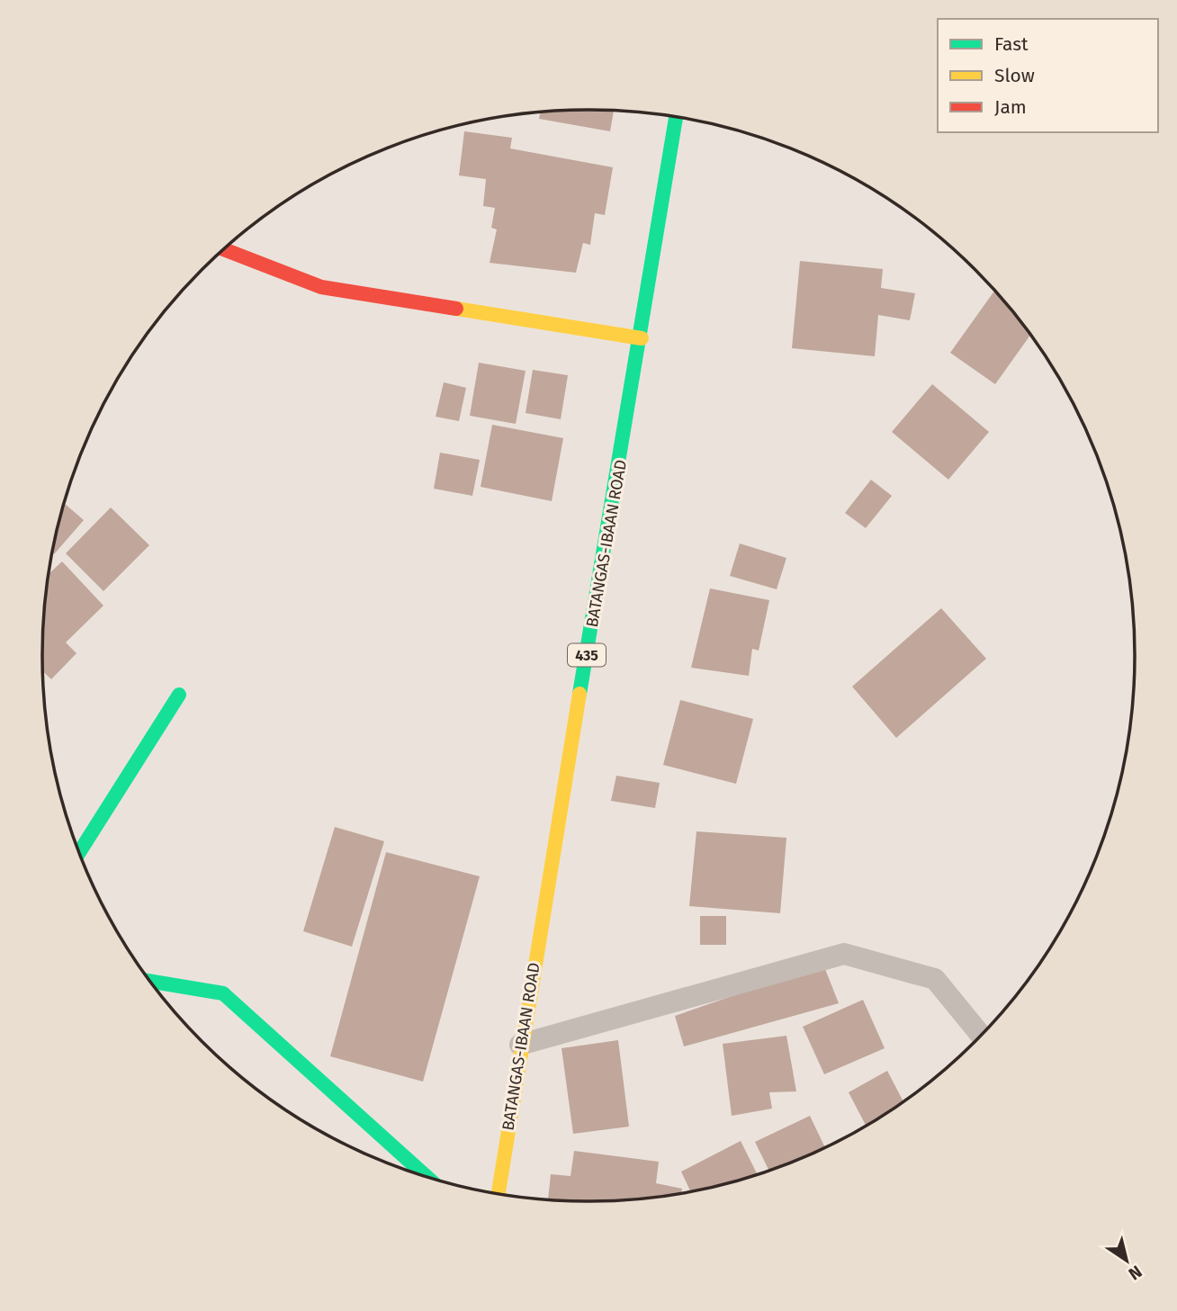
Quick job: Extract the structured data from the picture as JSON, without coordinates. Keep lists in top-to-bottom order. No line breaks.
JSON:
{"streets":{"main road":["BATANGAS-IBAAN ROAD","435"]},"legend":["Fast","Slow","Jam"],"north":"bottom right"}
